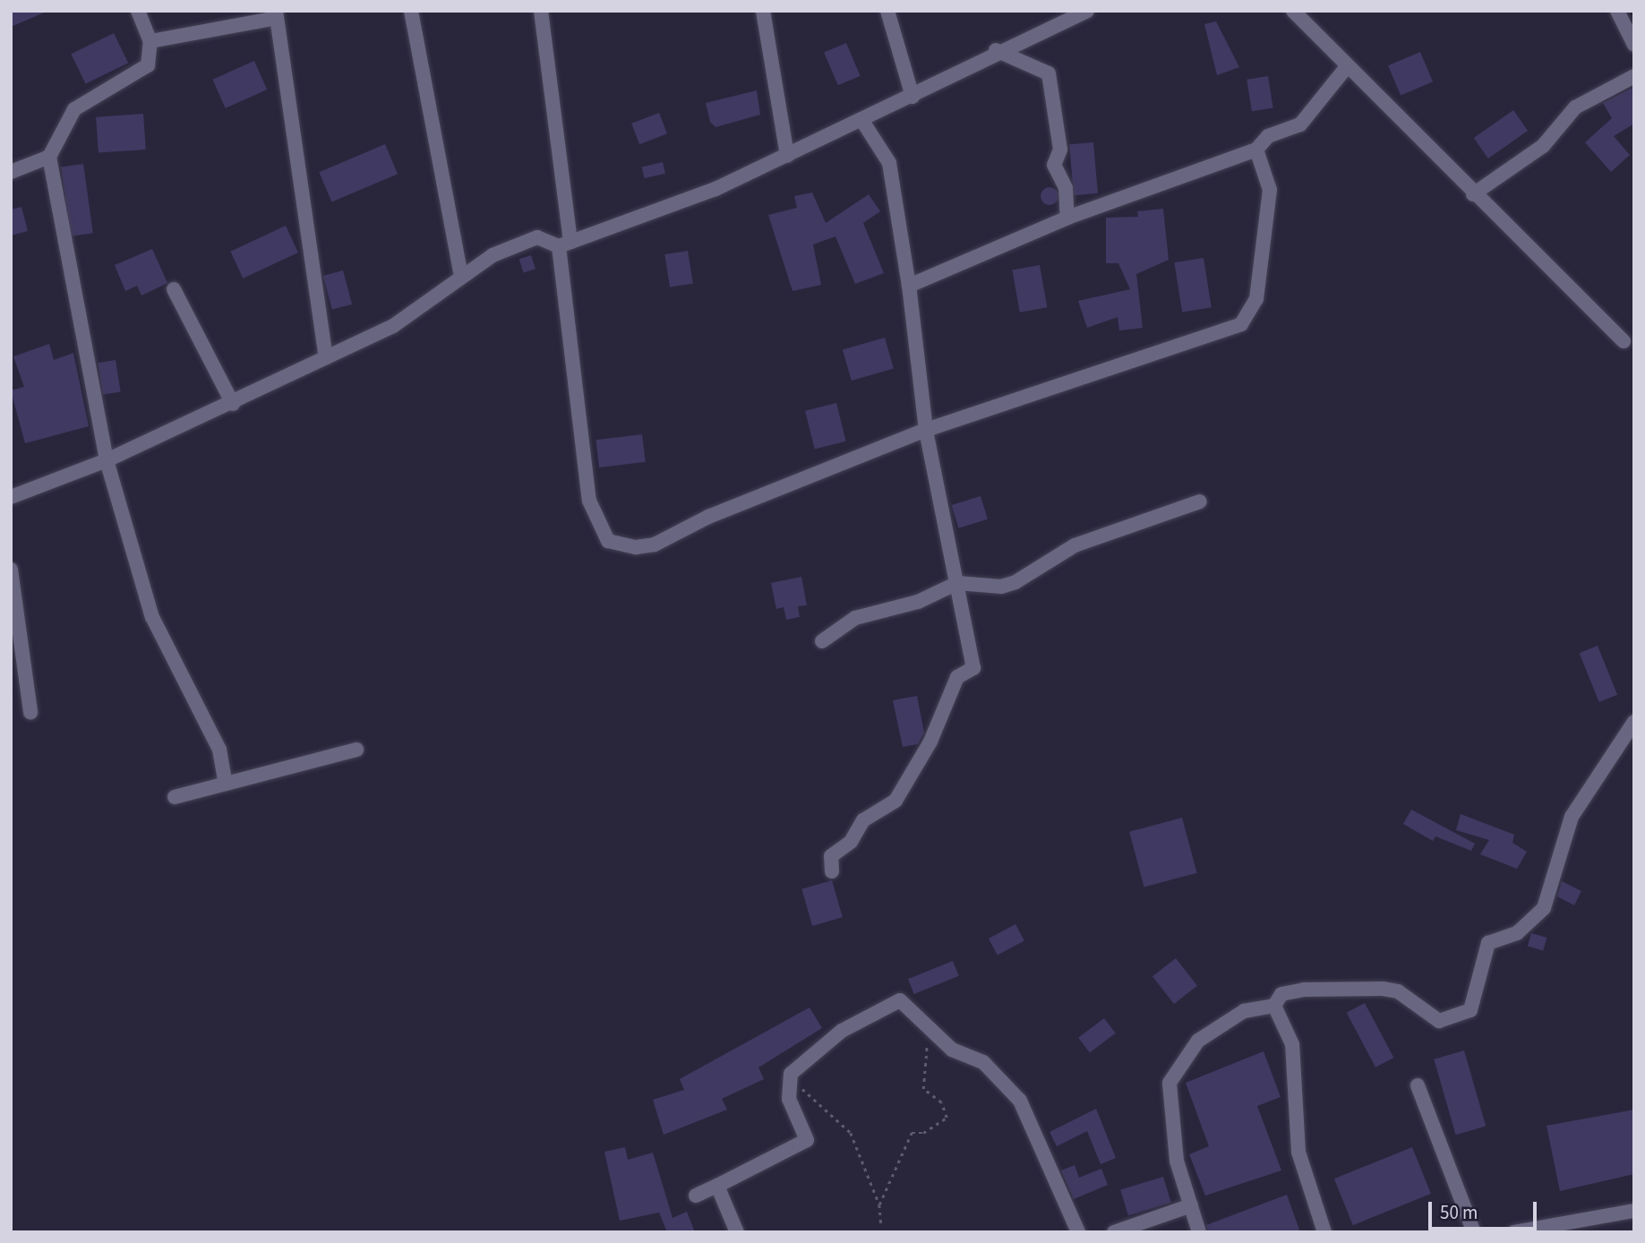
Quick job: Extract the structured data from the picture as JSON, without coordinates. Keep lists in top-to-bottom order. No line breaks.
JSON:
{"scale_bar":"50 m"}
